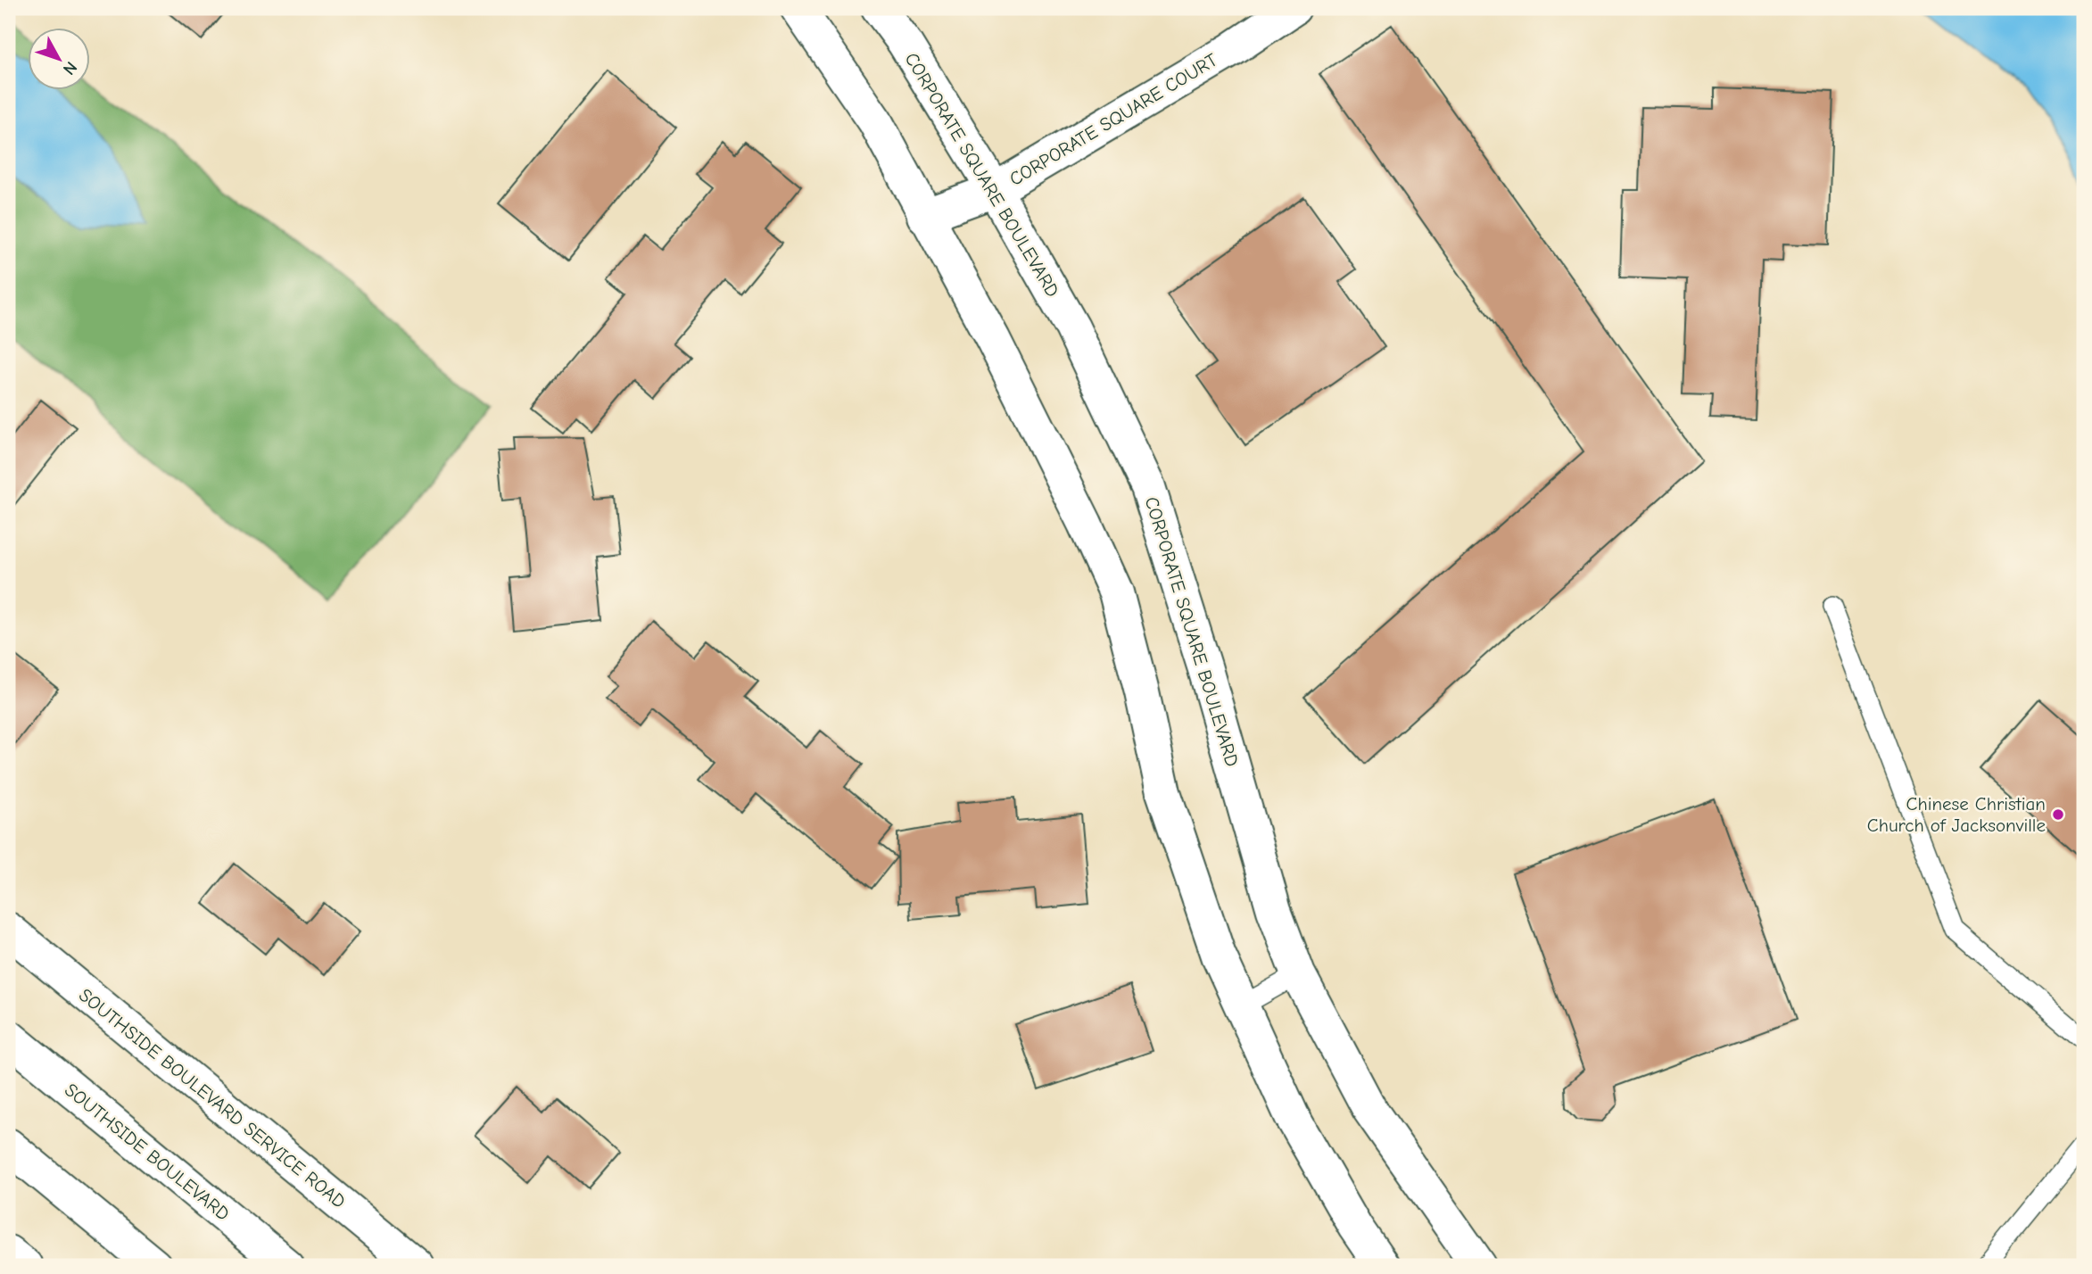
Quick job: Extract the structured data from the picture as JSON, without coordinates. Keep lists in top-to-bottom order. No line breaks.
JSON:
{"streets":{"main road":["CORPORATE SQUARE COURT","CORPORATE SQUARE BOULEVARD","SOUTHSIDE BOULEVARD SERVICE ROAD","SOUTHSIDE BOULEVARD"]},"crossings":[["CORPORATE SQUARE COURT","CORPORATE SQUARE BOULEVARD"]],"places":["Chinese Christian Church of Jacksonville"],"north":"bottom right"}
